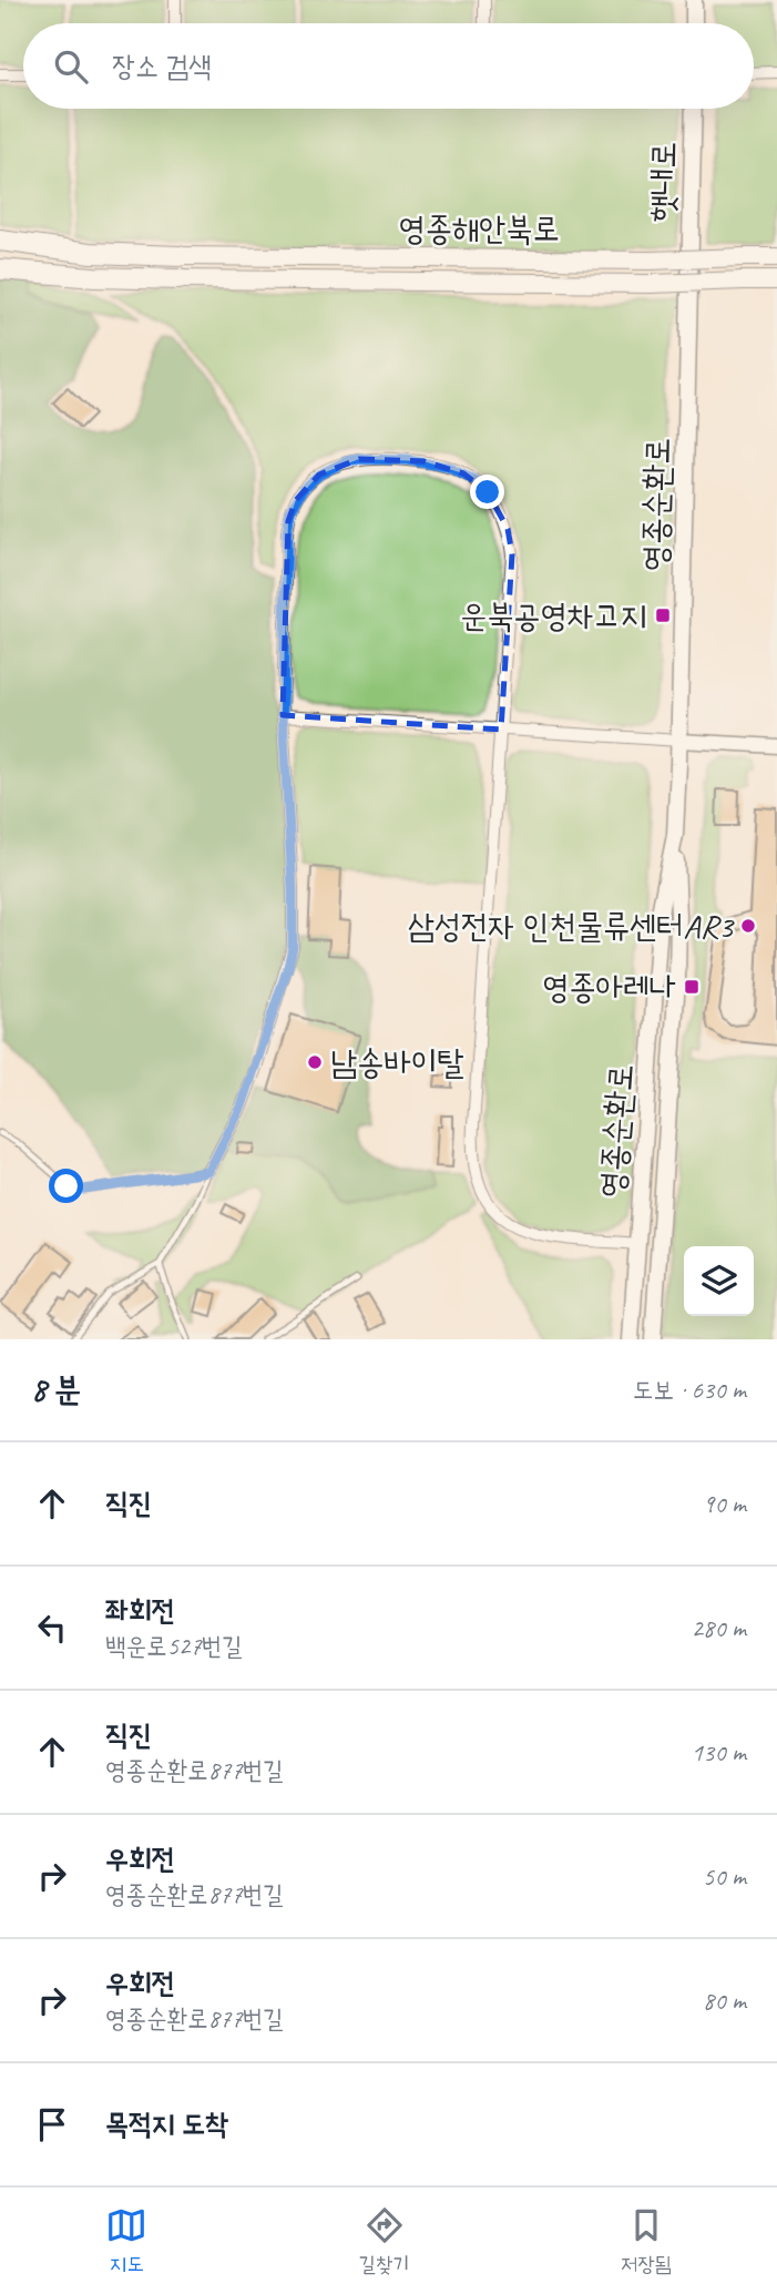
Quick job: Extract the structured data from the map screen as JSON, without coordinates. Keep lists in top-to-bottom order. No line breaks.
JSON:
{"streets":{"highway":["영종해안북로"],"main road":["햇내로","영종순환로"]},"crossings":[["햇내로","영종순환로"]],"places":{"transit":["운북공영차고지","영종아레나"],"other":["삼성전자 인천물류센터AR3","남송바이탈"]},"page":{"search":"장소 검색","heading":["8 분","도보 · 630 m"],"list":[["직진","90 m"],["좌회전","백운로527번길","280 m"],["직진","영종순환로877번길","130 m"],["우회전","영종순환로877번길","50 m"],["우회전","영종순환로877번길","80 m"],"목적지 도착"],"nav":["지도","길찾기","저장됨"]}}
